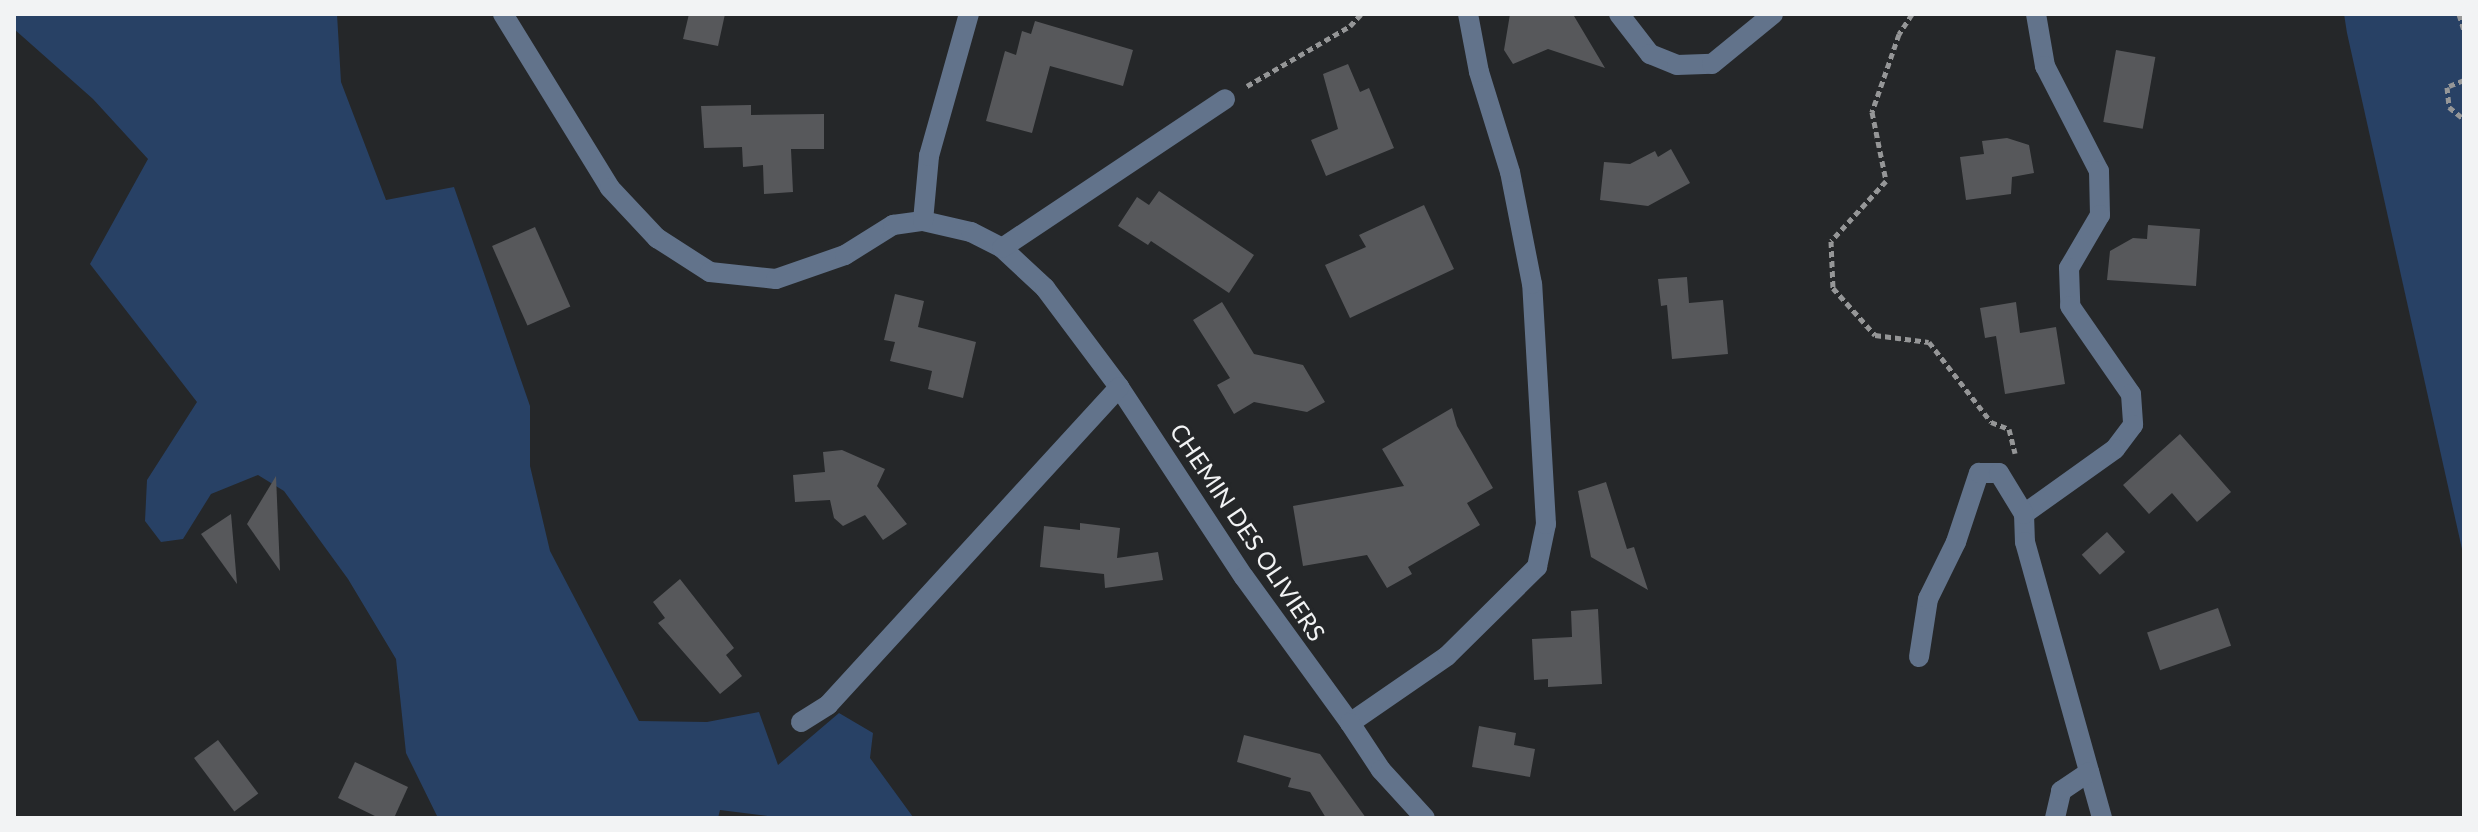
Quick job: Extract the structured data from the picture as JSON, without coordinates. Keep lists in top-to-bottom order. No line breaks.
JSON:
{"streets":{"street":["CHEMIN DES OLIVIERS"]}}
